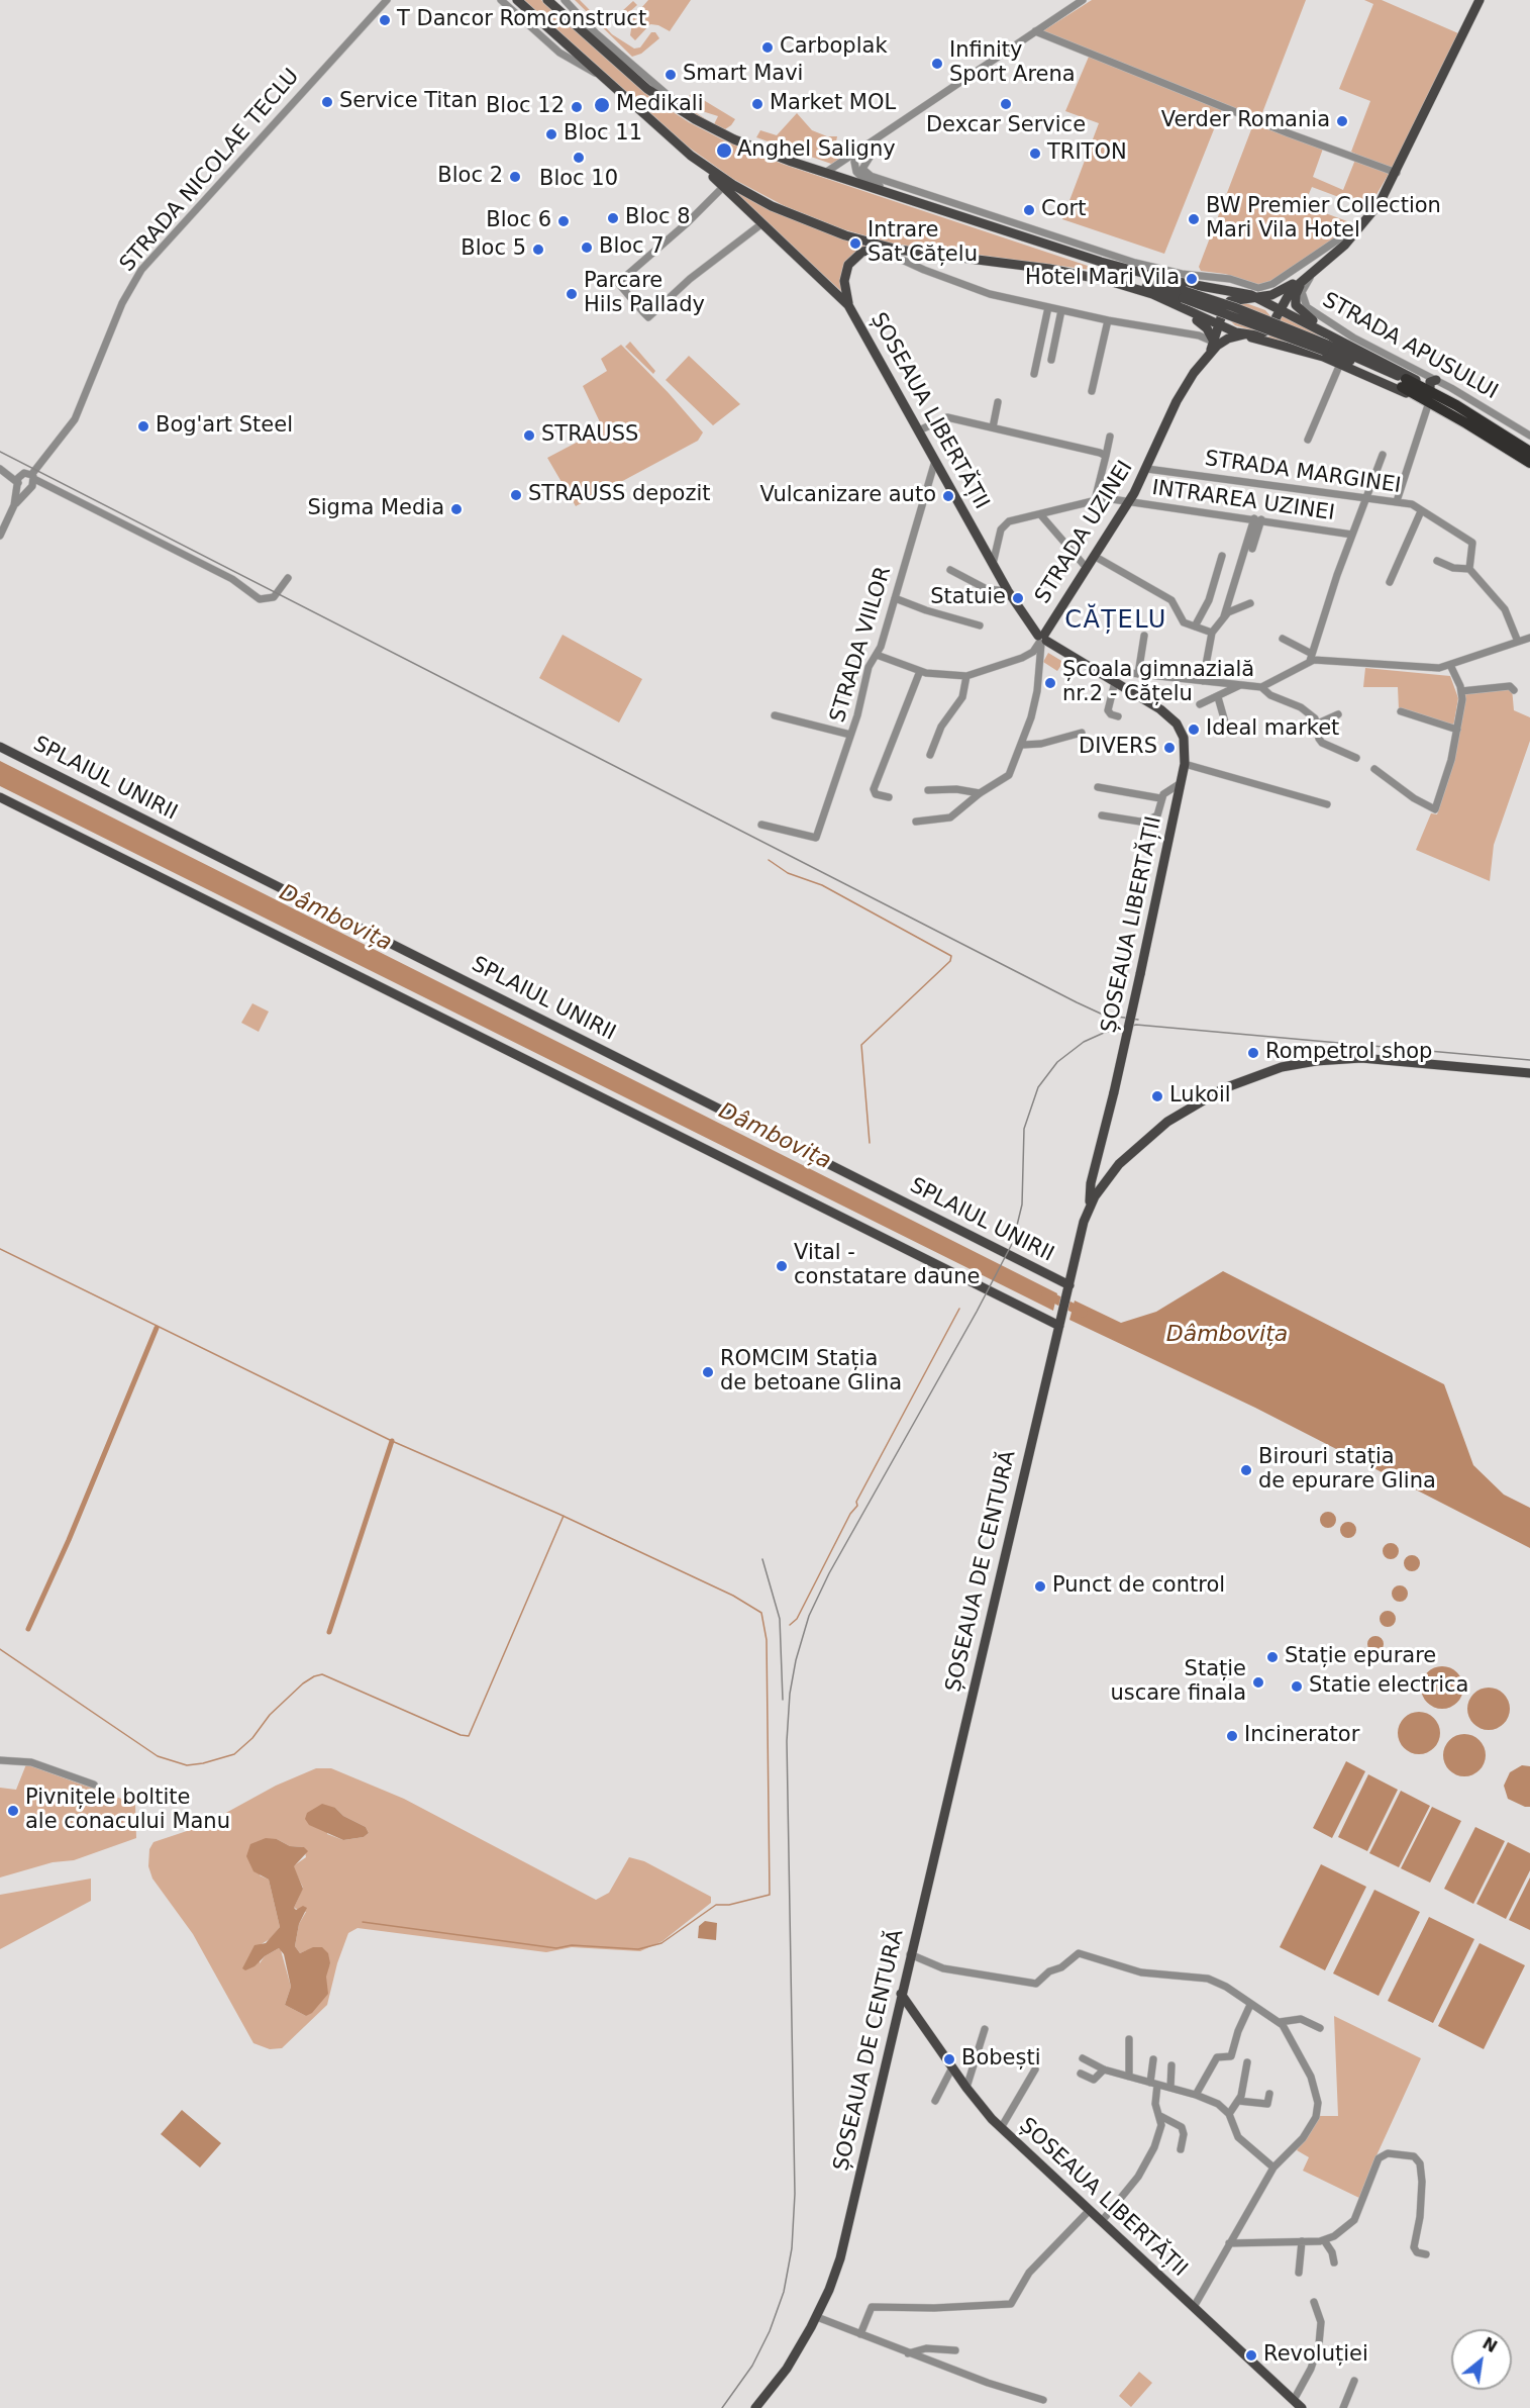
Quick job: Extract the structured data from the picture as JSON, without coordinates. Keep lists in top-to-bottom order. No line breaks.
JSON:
{"streets":{"main road":["ȘOSEAUA LIBERTĂȚII","STRADA UZINEI","SPLAIUL UNIRII","ȘOSEAUA DE CENTURĂ"],"street":["STRADA NICOLAE TECLU","STRADA APUSULUI","STRADA MARGINEI","INTRAREA UZINEI","STRADA VIILOR"]},"crossings":[["ȘOSEAUA LIBERTĂȚII","STRADA UZINEI"],["ȘOSEAUA LIBERTĂȚII","STRADA VIILOR"],["ȘOSEAUA LIBERTĂȚII","ȘOSEAUA DE CENTURĂ"],["STRADA MARGINEI","STRADA UZINEI"],["INTRAREA UZINEI","STRADA UZINEI"],["SPLAIUL UNIRII","ȘOSEAUA DE CENTURĂ"]],"districts":["CĂȚELU"],"water":["Dâmbovița"],"places":["T Dancor Romconstruct","Carboplak","Infinity Sport Arena","Smart Mavi","Service Titan","Market MOL","Dexcar Service","Medikali","Bloc 12","Verder Romania","Bloc 11","Anghel Saligny","TRITON","Bloc 10","Bloc 2","Cort","Bloc 8","BW Premier Collection Mari Vila Hotel","Bloc 6","Intrare Sat Cățelu","Bloc 7","Bloc 5","Hotel Mari Vila","Parcare Hils Pallady","Bog'art Steel","STRAUSS","STRAUSS depozit","Vulcanizare auto","Sigma Media","Statuie","Școala gimnazială nr.2 - Cățelu","Ideal market","DIVERS","Rompetrol shop","Lukoil","Vital - constatare daune","ROMCIM Stația de betoane Glina","Birouri stația de epurare Glina","Punct de control","Stație epurare","Stație uscare finala","Statie electrica","Incinerator","Pivnițele boltite ale conacului Manu","Bobești","Revoluției"],"north":"top right"}
